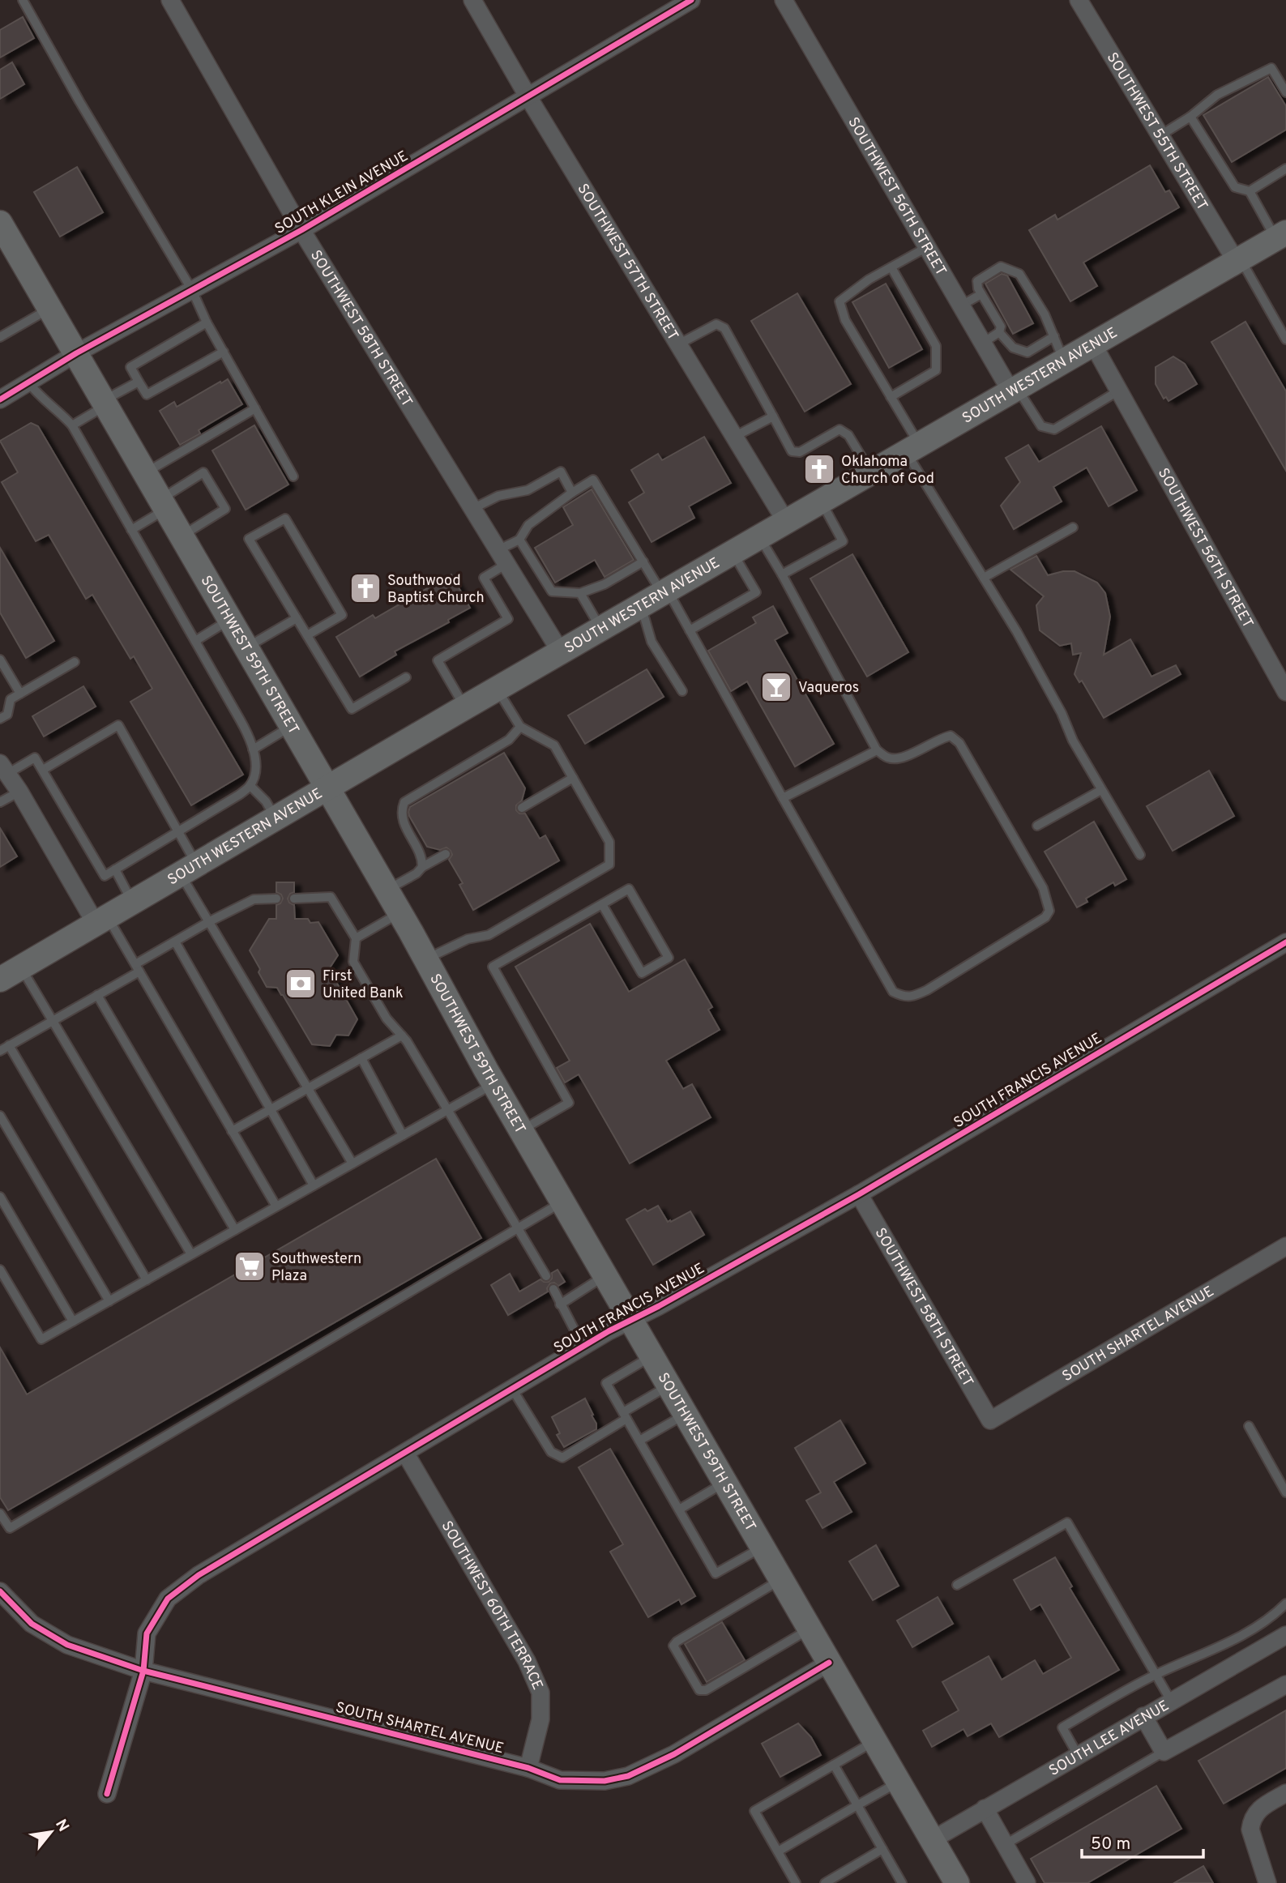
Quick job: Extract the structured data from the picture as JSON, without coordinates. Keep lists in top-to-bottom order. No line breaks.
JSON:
{"streets":{"main road":["SOUTH WESTERN AVENUE","SOUTHWEST 59TH STREET"],"street":["SOUTHWEST 55TH STREET","SOUTH KLEIN AVENUE","SOUTHWEST 56TH STREET","SOUTHWEST 57TH STREET","SOUTHWEST 58TH STREET","SOUTH FRANCIS AVENUE","SOUTH SHARTEL AVENUE","SOUTHWEST 60TH TERRACE","SOUTH LEE AVENUE"]},"crossings":[["SOUTHWEST 55TH STREET","SOUTH WESTERN AVENUE"],["SOUTH KLEIN AVENUE","SOUTHWEST 57TH STREET"],["SOUTH KLEIN AVENUE","SOUTHWEST 58TH STREET"],["SOUTH KLEIN AVENUE","SOUTHWEST 59TH STREET"],["SOUTHWEST 56TH STREET","SOUTH WESTERN AVENUE"],["SOUTHWEST 57TH STREET","SOUTH WESTERN AVENUE"],["SOUTHWEST 58TH STREET","SOUTH WESTERN AVENUE"],["SOUTHWEST 58TH STREET","SOUTH FRANCIS AVENUE"],["SOUTHWEST 58TH STREET","SOUTH SHARTEL AVENUE"],["SOUTH WESTERN AVENUE","SOUTHWEST 59TH STREET"],["SOUTHWEST 59TH STREET","SOUTH FRANCIS AVENUE"],["SOUTHWEST 59TH STREET","SOUTH SHARTEL AVENUE"],["SOUTHWEST 59TH STREET","SOUTH LEE AVENUE"],["SOUTH FRANCIS AVENUE","SOUTH SHARTEL AVENUE"],["SOUTH FRANCIS AVENUE","SOUTHWEST 60TH TERRACE"],["SOUTH SHARTEL AVENUE","SOUTHWEST 60TH TERRACE"]],"places":{"church":["Oklahoma Church of God","Southwood Baptist Church"],"bar":["Vaqueros"],"bank":["First United Bank"],"supermarket":["Southwestern Plaza"]},"scale_bar":"50 m","north":"top right"}
